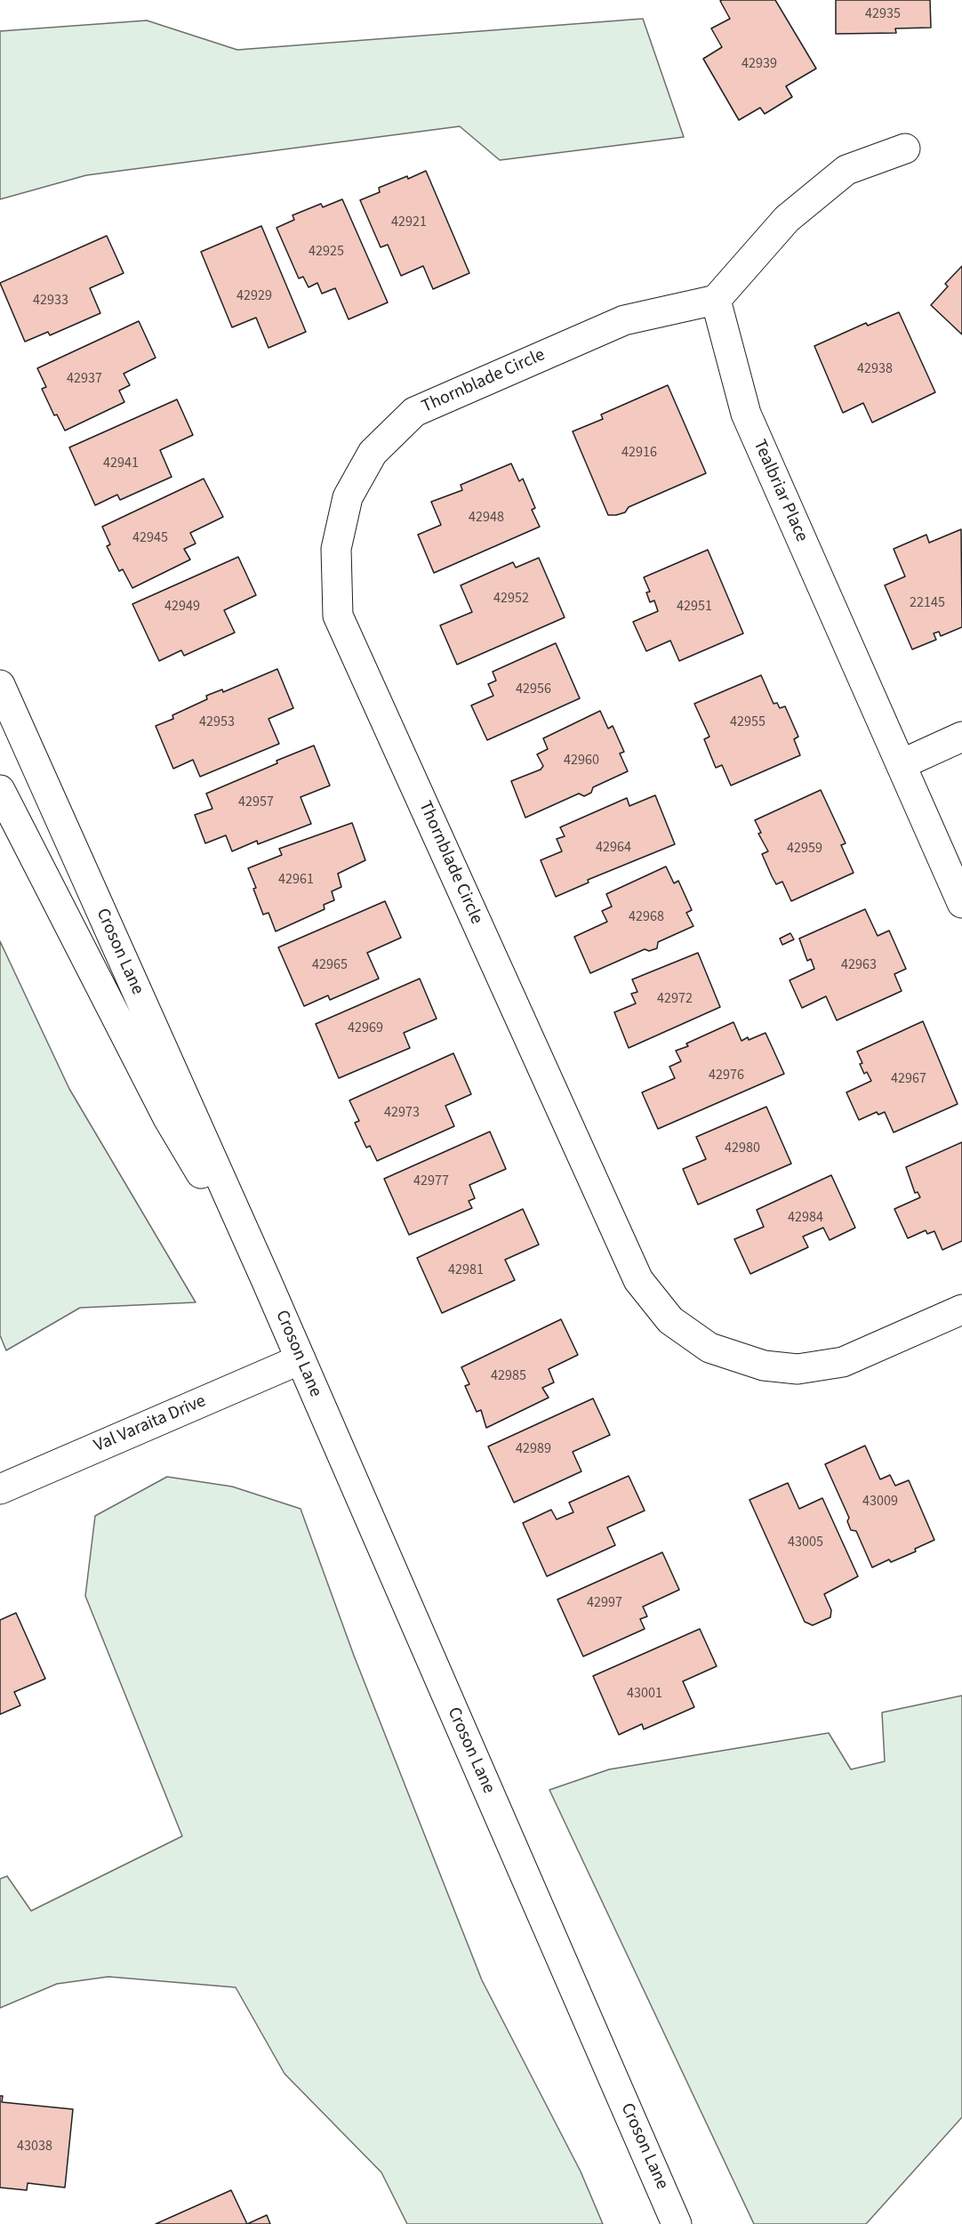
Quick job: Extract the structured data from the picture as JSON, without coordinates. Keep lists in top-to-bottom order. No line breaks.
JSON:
{"streets":{"street":["Thornblade Circle","Tealbriar Place","Croson Lane","Val Varaita Drive"]},"crossings":[["Thornblade Circle","Tealbriar Place"],["Croson Lane","Val Varaita Drive"]],"house_numbers":["42935","42939","42921","42925","42929","42933","42938","42937","42916","42941","42948","42945","42952","22145","42949","42951","42956","42953","42955","42960","42957","42964","42959","42961","42968","42965","42963","42972","42969","42976","42967","42973","42980","42977","42984","42981","42985","42989","43009","43005","42997","43001","43038"]}
